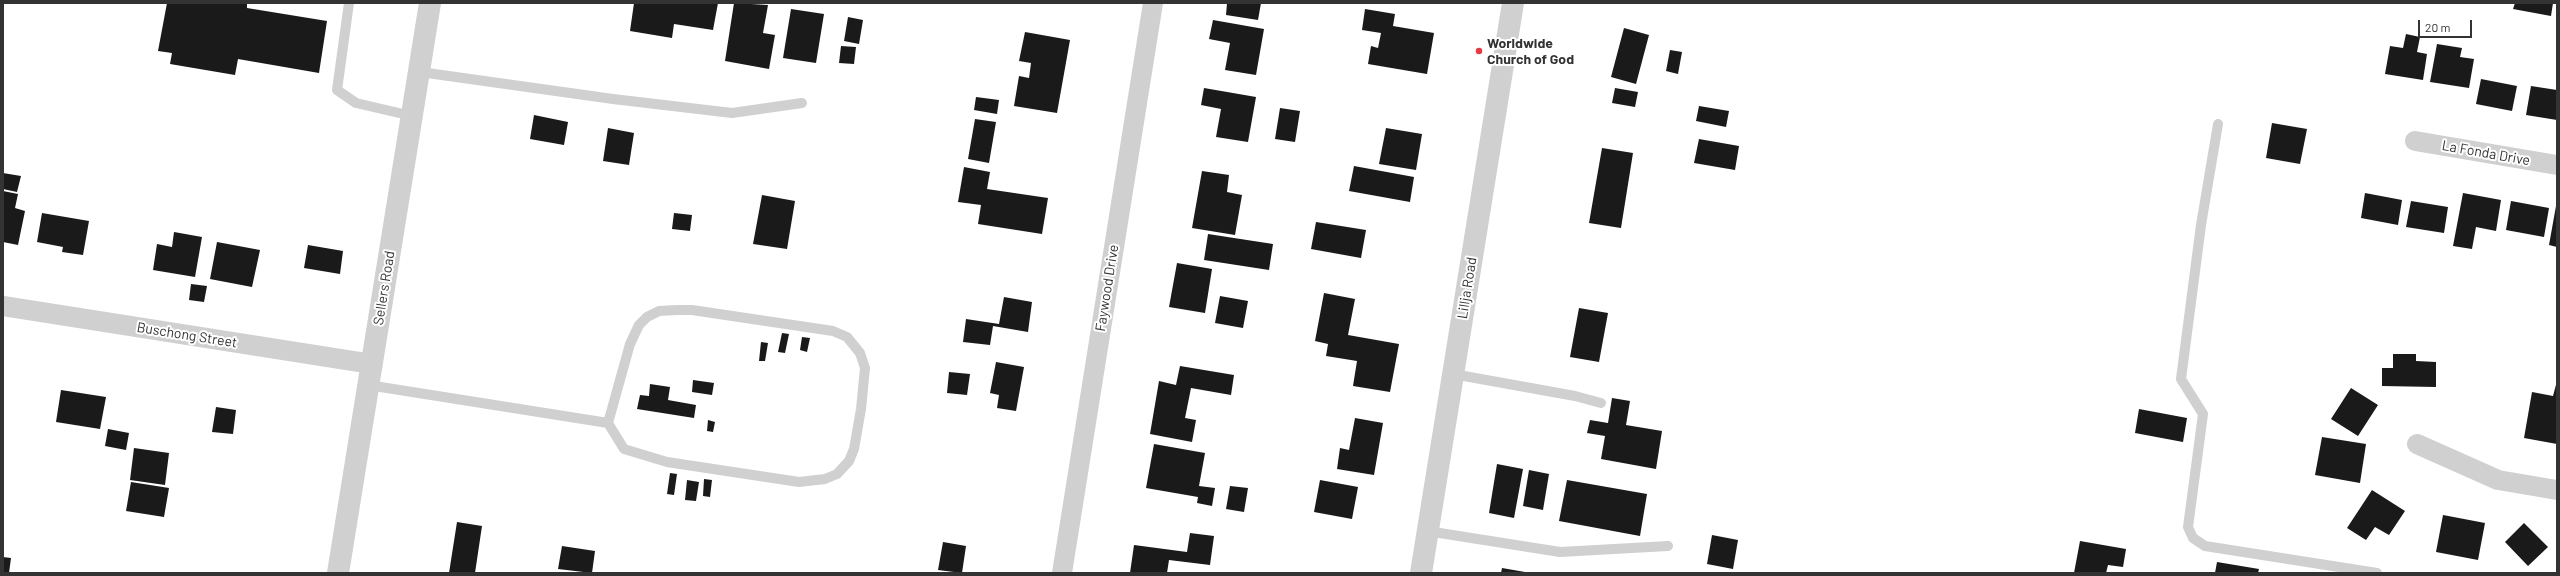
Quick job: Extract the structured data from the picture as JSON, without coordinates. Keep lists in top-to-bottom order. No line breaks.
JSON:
{"streets":{"street":["La Fonda Drive","Sellers Road","Faywood Drive","Lillja Road","Buschong Street"]},"crossings":[["Sellers Road","Buschong Street"]],"places":["Worldwide Church of God"],"scale_bar":"20 m"}
